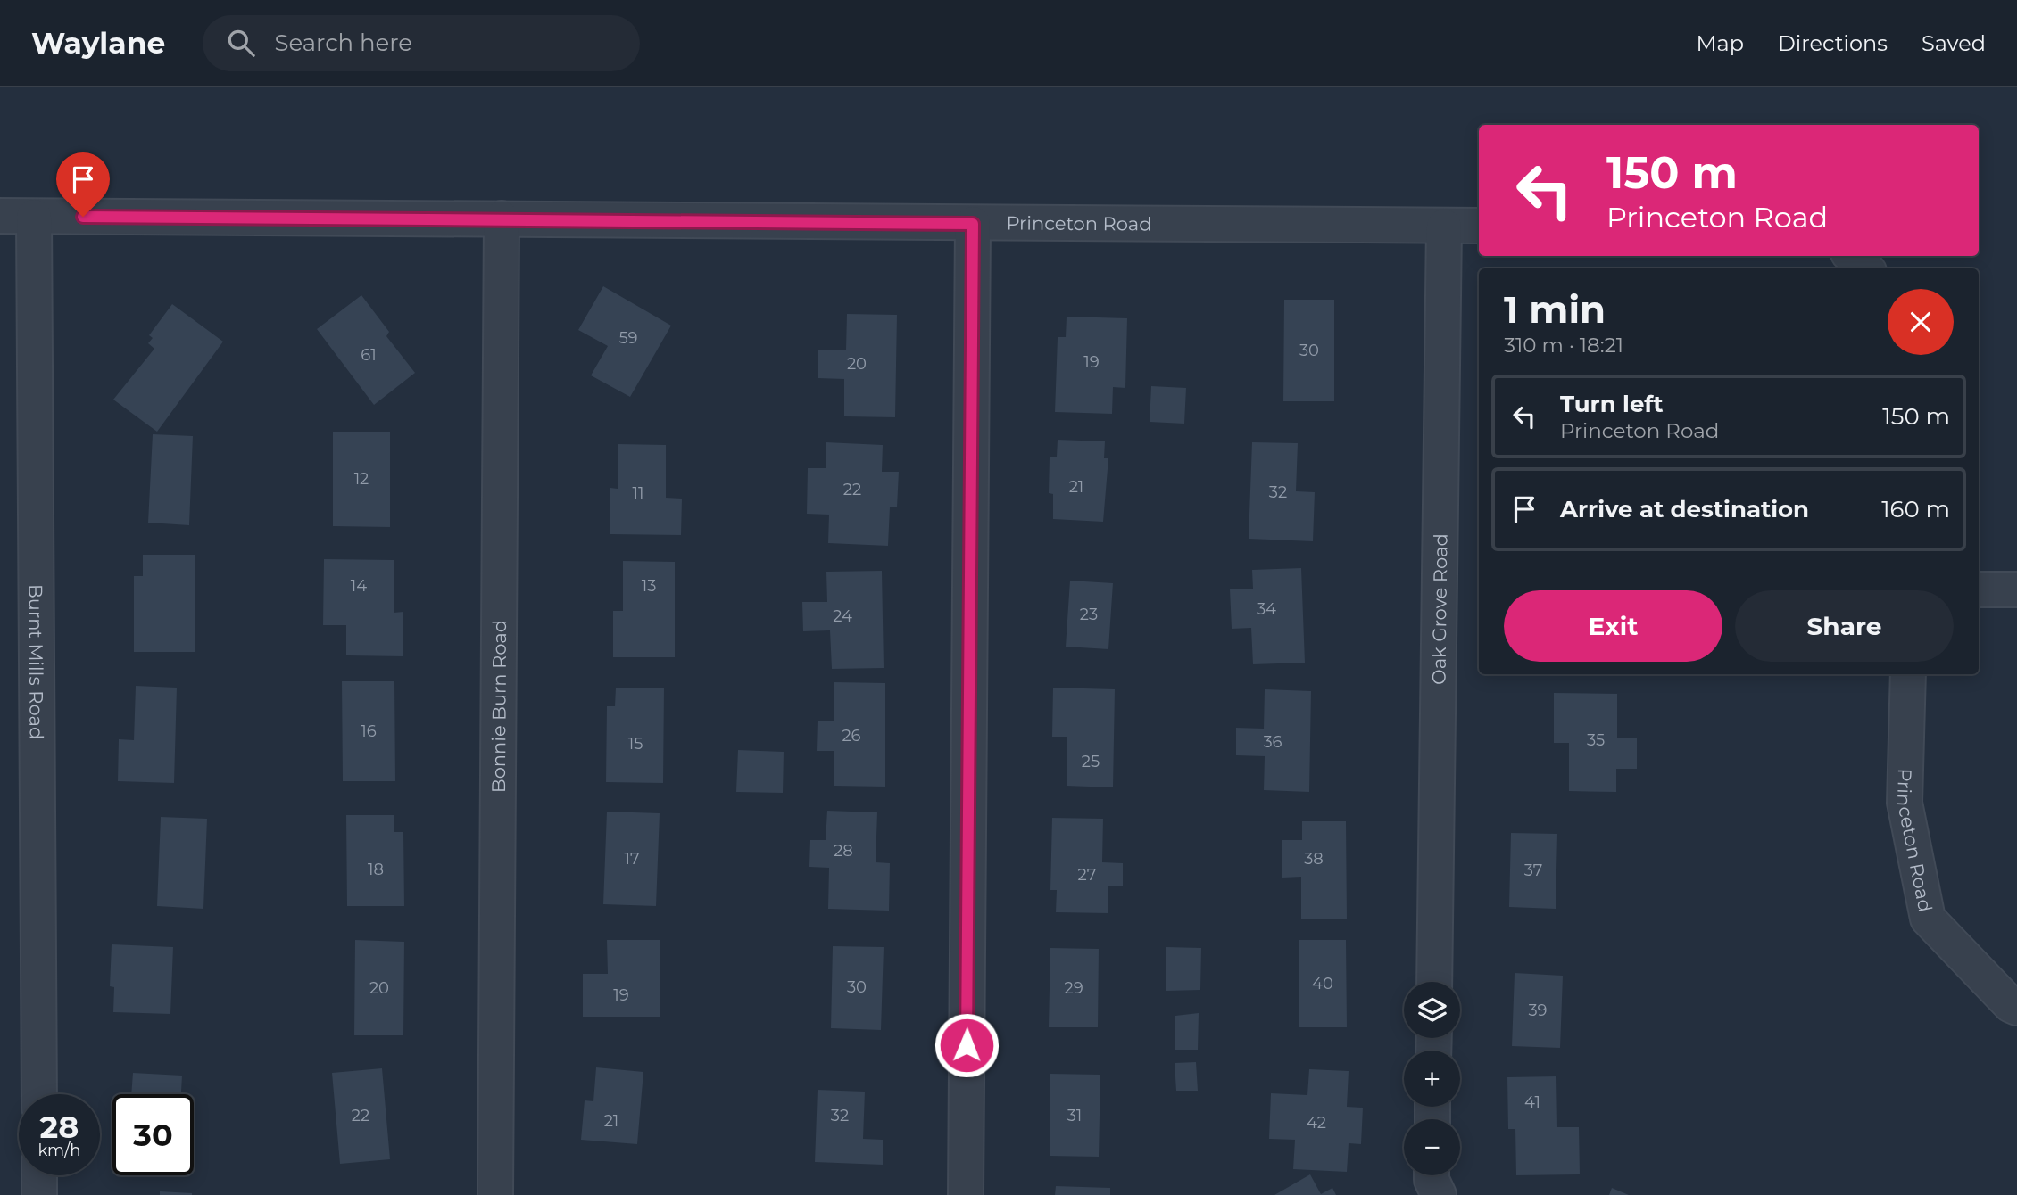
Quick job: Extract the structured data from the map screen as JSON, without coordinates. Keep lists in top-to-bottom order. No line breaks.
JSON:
{"streets":{"street":["Princeton Road","Oak Grove Road","Burnt Mills Road","Bonnie Burn Road"]},"crossings":[["Princeton Road","Oak Grove Road"],["Princeton Road","Burnt Mills Road"],["Princeton Road","Bonnie Burn Road"]],"house_numbers":["59","30","61","19","20","12","21","22","32","11","14","13","34","23","24","16","26","35","36","15","25","28","17","38","18","37","27","40","30","20","29","19","39","41","22","32","31","21","42"],"page":{"header":"Waylane","search":"Search here","nav":["Map","Directions","Saved"],"turn":["150 m","Princeton Road"],"heading":["1 min","310 m · 18:21"],"list":[{"name":"Turn left","note":"Princeton Road","value":"150 m"},{"name":"Arrive at destination","value":"160 m"}],"buttons":["Exit","Share"],"map_buttons":["+","−"],"speed":"28 km/h","limit":"30"}}
